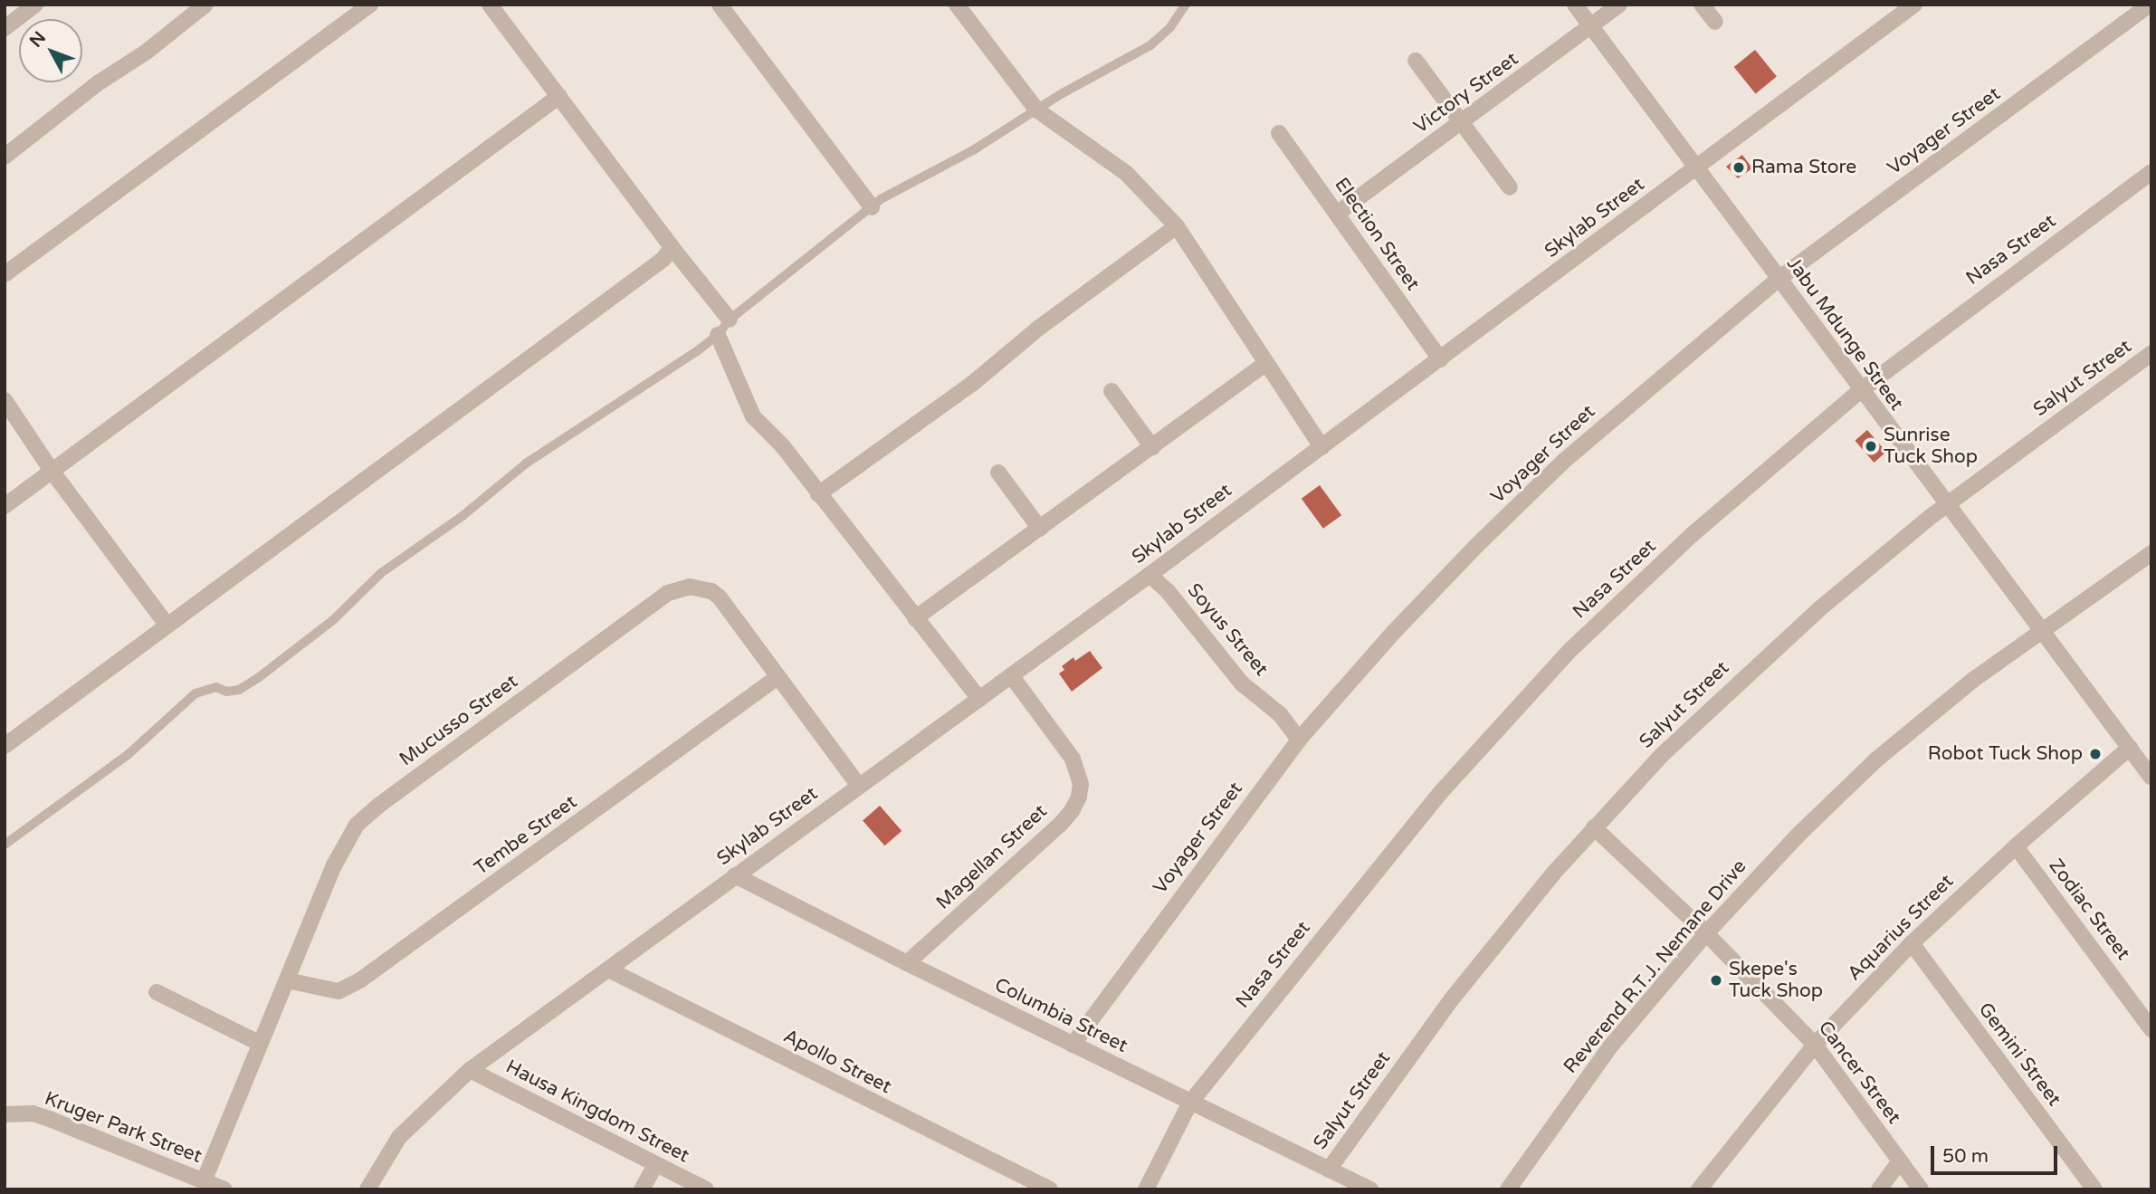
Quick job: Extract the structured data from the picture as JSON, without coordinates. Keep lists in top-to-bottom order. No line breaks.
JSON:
{"streets":{"street":["Victory Street","Voyager Street","Skylab Street","Election Street","Nasa Street","Jabu Mdunge Street","Salyut Street","Soyus Street","Mucusso Street","Tembe Street","Magellan Street","Zodiac Street","Aquarius Street","Reverend R.T.J. Nemane Drive","Columbia Street","Gemini Street","Apollo Street","Cancer Street","Hausa Kingdom Street","Kruger Park Street"]},"crossings":[["Victory Street","Election Street"],["Victory Street","Jabu Mdunge Street"],["Voyager Street","Jabu Mdunge Street"],["Voyager Street","Soyus Street"],["Voyager Street","Columbia Street"],["Skylab Street","Election Street"],["Skylab Street","Jabu Mdunge Street"],["Skylab Street","Soyus Street"],["Skylab Street","Mucusso Street"],["Skylab Street","Magellan Street"],["Skylab Street","Columbia Street"],["Skylab Street","Apollo Street"],["Skylab Street","Hausa Kingdom Street"],["Nasa Street","Jabu Mdunge Street"],["Nasa Street","Columbia Street"],["Jabu Mdunge Street","Salyut Street"],["Jabu Mdunge Street","Aquarius Street"],["Jabu Mdunge Street","Reverend R.T.J. Nemane Drive"],["Salyut Street","Columbia Street"],["Salyut Street","Cancer Street"],["Mucusso Street","Tembe Street"],["Mucusso Street","Kruger Park Street"],["Magellan Street","Columbia Street"],["Zodiac Street","Aquarius Street"],["Aquarius Street","Gemini Street"],["Aquarius Street","Cancer Street"],["Reverend R.T.J. Nemane Drive","Cancer Street"]],"places":["Rama Store","Sunrise Tuck Shop","Robot Tuck Shop","Skepe's Tuck Shop"],"scale_bar":"50 m","north":"top left"}
